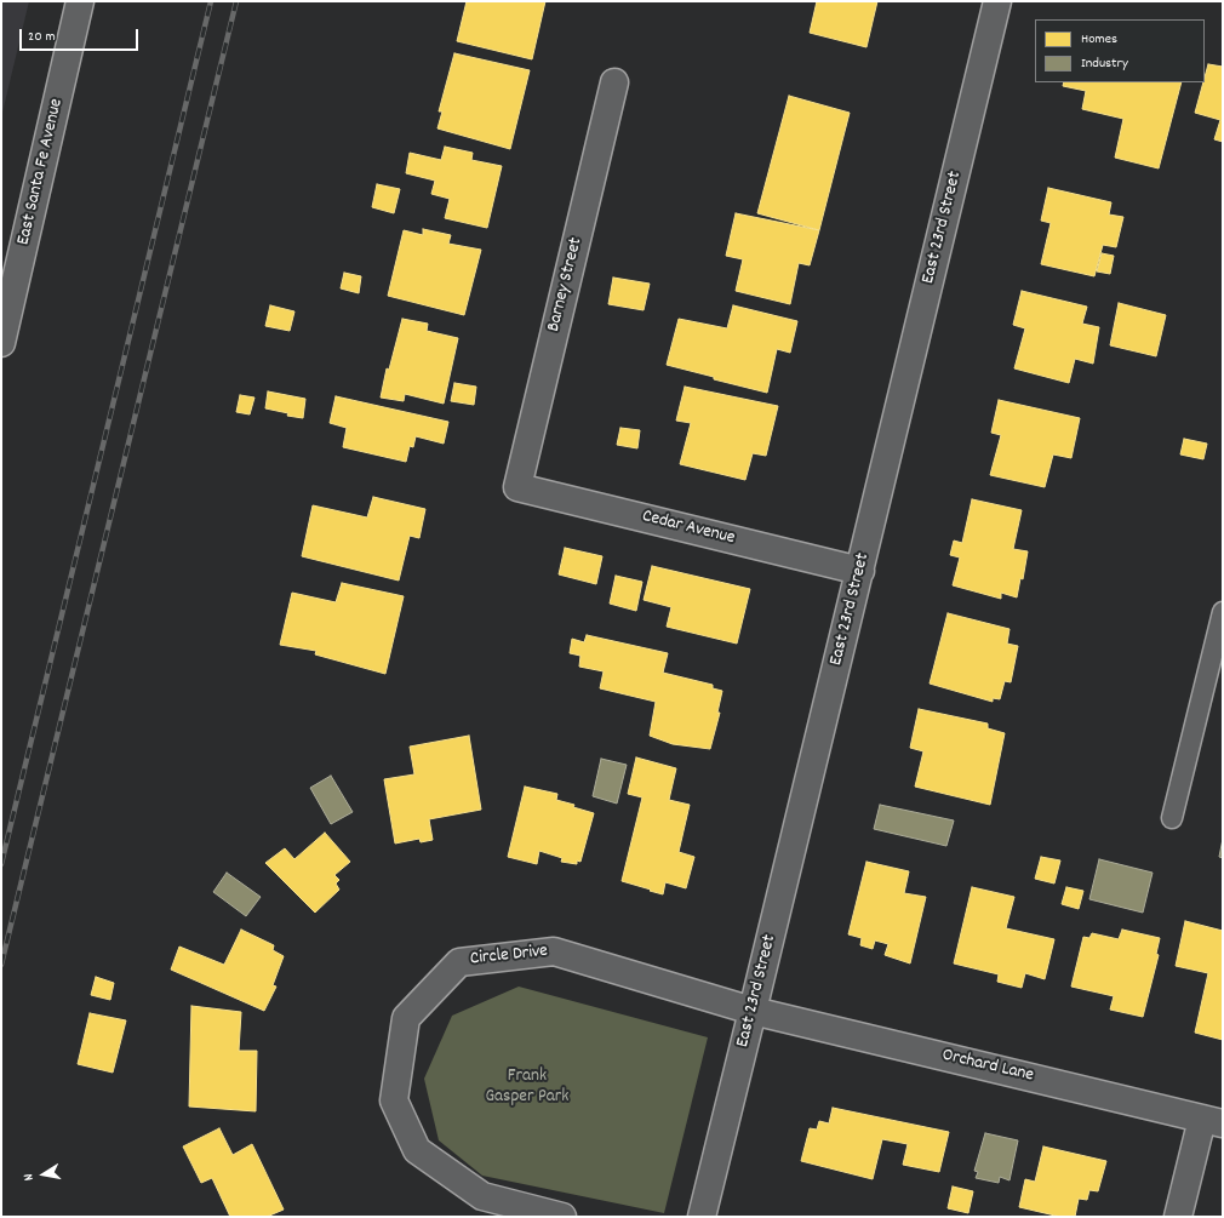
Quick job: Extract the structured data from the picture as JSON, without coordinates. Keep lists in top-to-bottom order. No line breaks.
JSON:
{"streets":{"street":["East Santa Fe Avenue","East 23rd Street","Barney Street","Cedar Avenue","Circle Drive","Orchard Lane"]},"crossings":[["East 23rd Street","Cedar Avenue"],["East 23rd Street","Circle Drive"],["East 23rd Street","Orchard Lane"],["Barney Street","Cedar Avenue"],["Circle Drive","Orchard Lane"]],"parks":["Frank Gasper Park"],"legend":["Homes","Industry"],"scale_bar":"20 m","north":"left"}
